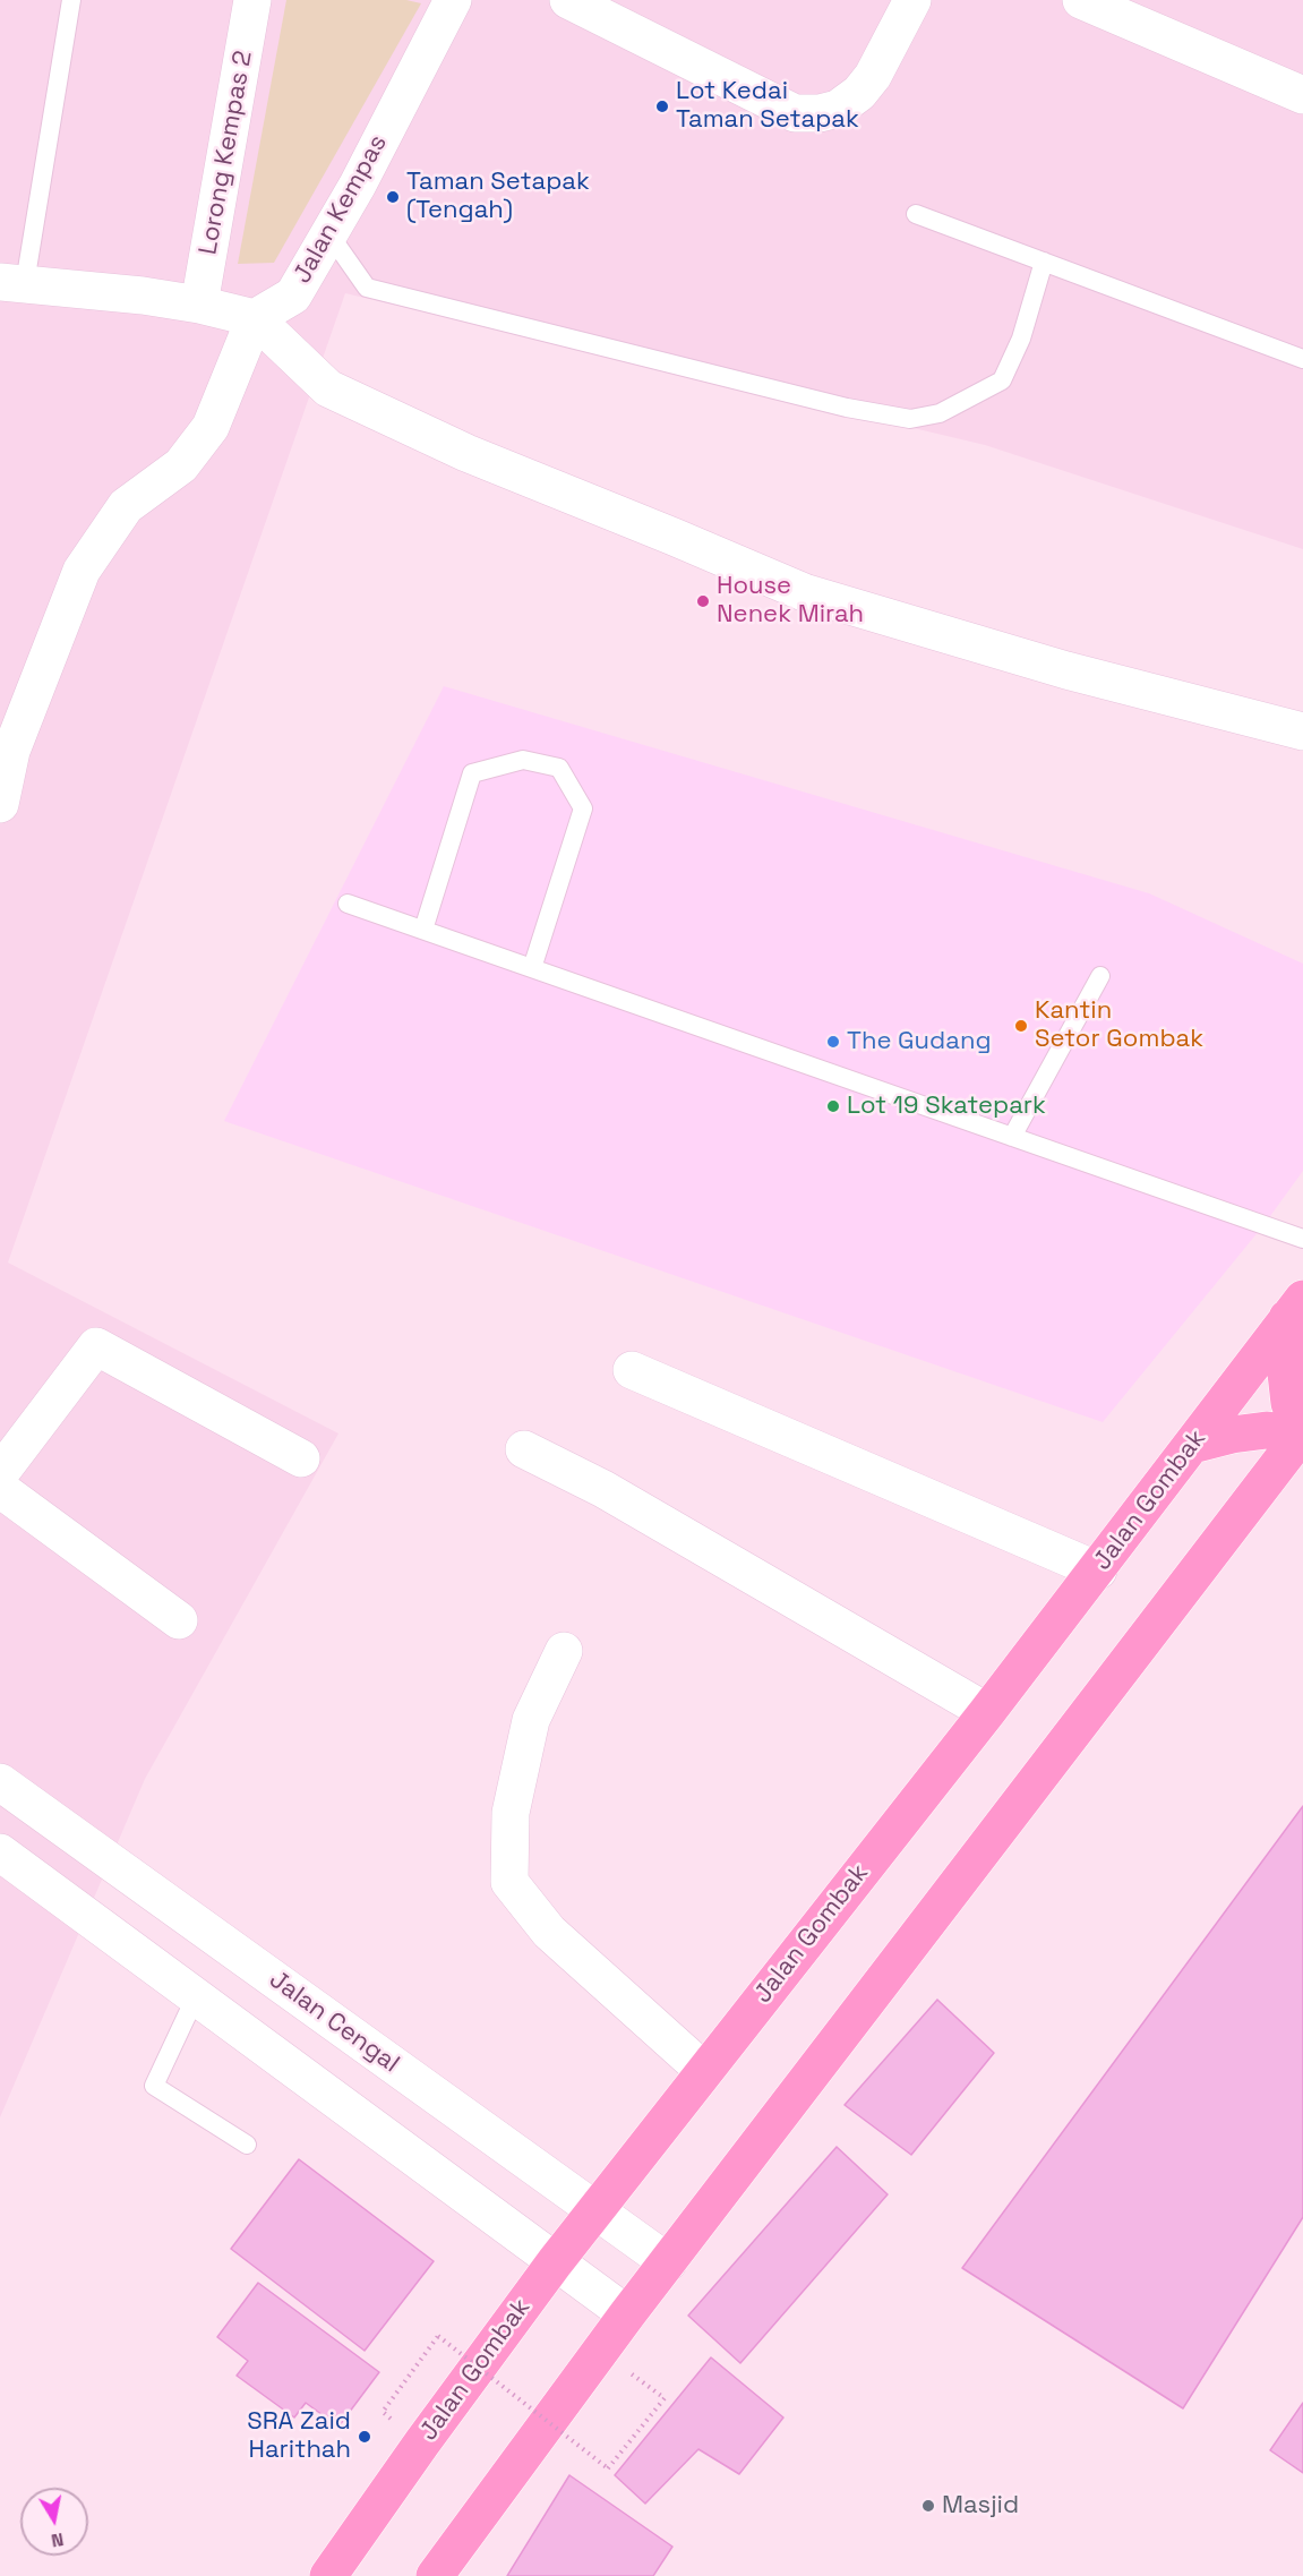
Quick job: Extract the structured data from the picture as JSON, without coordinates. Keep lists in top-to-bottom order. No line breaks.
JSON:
{"streets":{"main road":["Jalan Gombak"],"street":["Lorong Kempas 2","Jalan Kempas","Jalan Cengal"]},"crossings":[["Jalan Gombak","Jalan Cengal"]],"places":["Lot Kedai Taman Setapak","Taman Setapak (Tengah)","House Nenek Mirah","Kantin Setor Gombak","The Gudang","Lot 19 Skatepark","SRA Zaid Harithah","Masjid"],"north":"bottom"}
